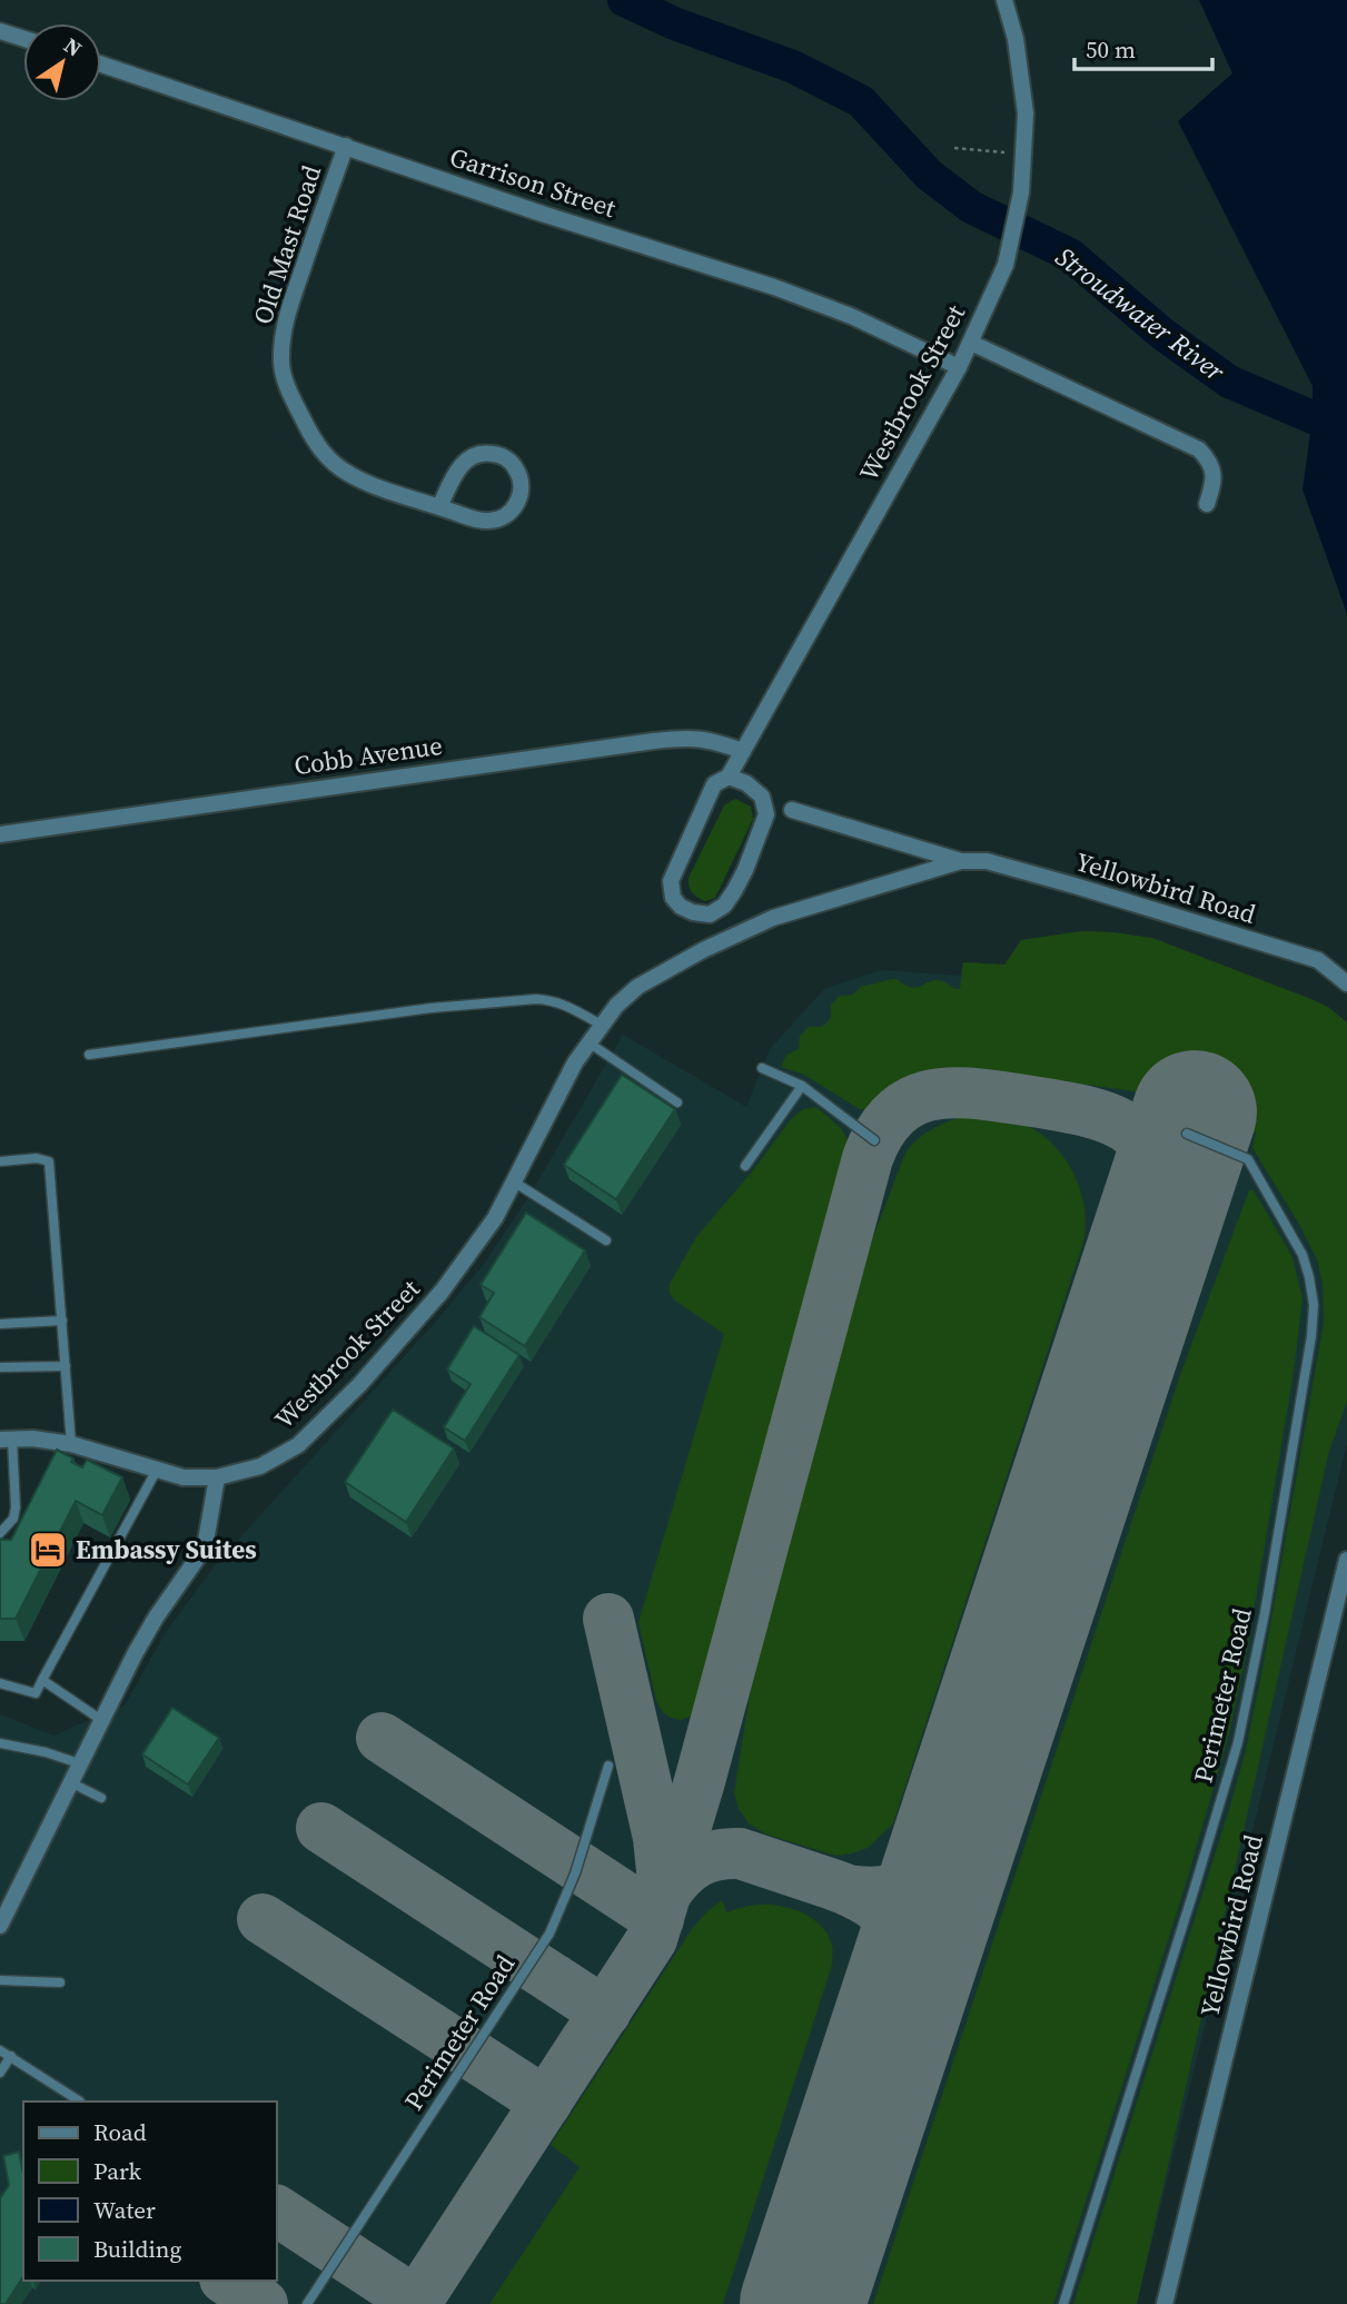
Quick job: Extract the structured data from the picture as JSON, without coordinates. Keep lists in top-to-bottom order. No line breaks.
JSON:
{"streets":{"street":["Garrison Street","Old Mast Road","Westbrook Street","Cobb Avenue","Yellowbird Road"],"lane":["Perimeter Road"]},"crossings":[["Garrison Street","Old Mast Road"],["Garrison Street","Westbrook Street"],["Westbrook Street","Cobb Avenue"],["Westbrook Street","Yellowbird Road"]],"water":["Stroudwater River"],"places":{"hotel":["Embassy Suites"]},"legend":["Road","Park","Water","Building"],"scale_bar":"50 m","north":"top right"}
